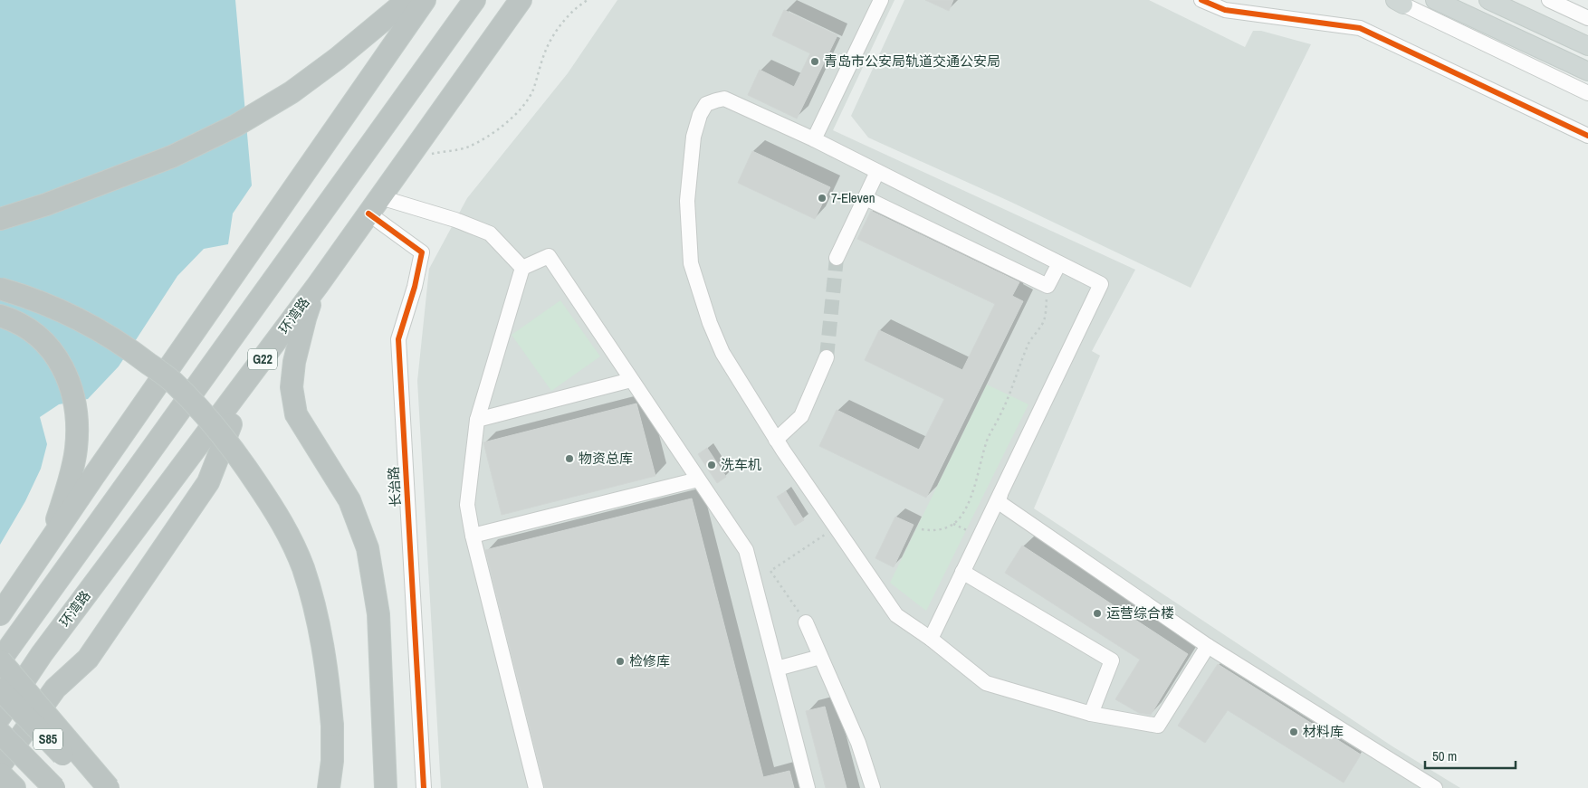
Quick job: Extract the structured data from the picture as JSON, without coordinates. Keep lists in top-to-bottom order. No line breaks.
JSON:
{"streets":{"highway":["环湾路","G22","S85"],"street":["长治路"]},"crossings":[["环湾路","长治路"]],"places":["青岛市公安局轨道交通公安局","7-Eleven","物资总库","洗车机","运营综合楼","检修库","材料库"],"scale_bar":"50 m"}
